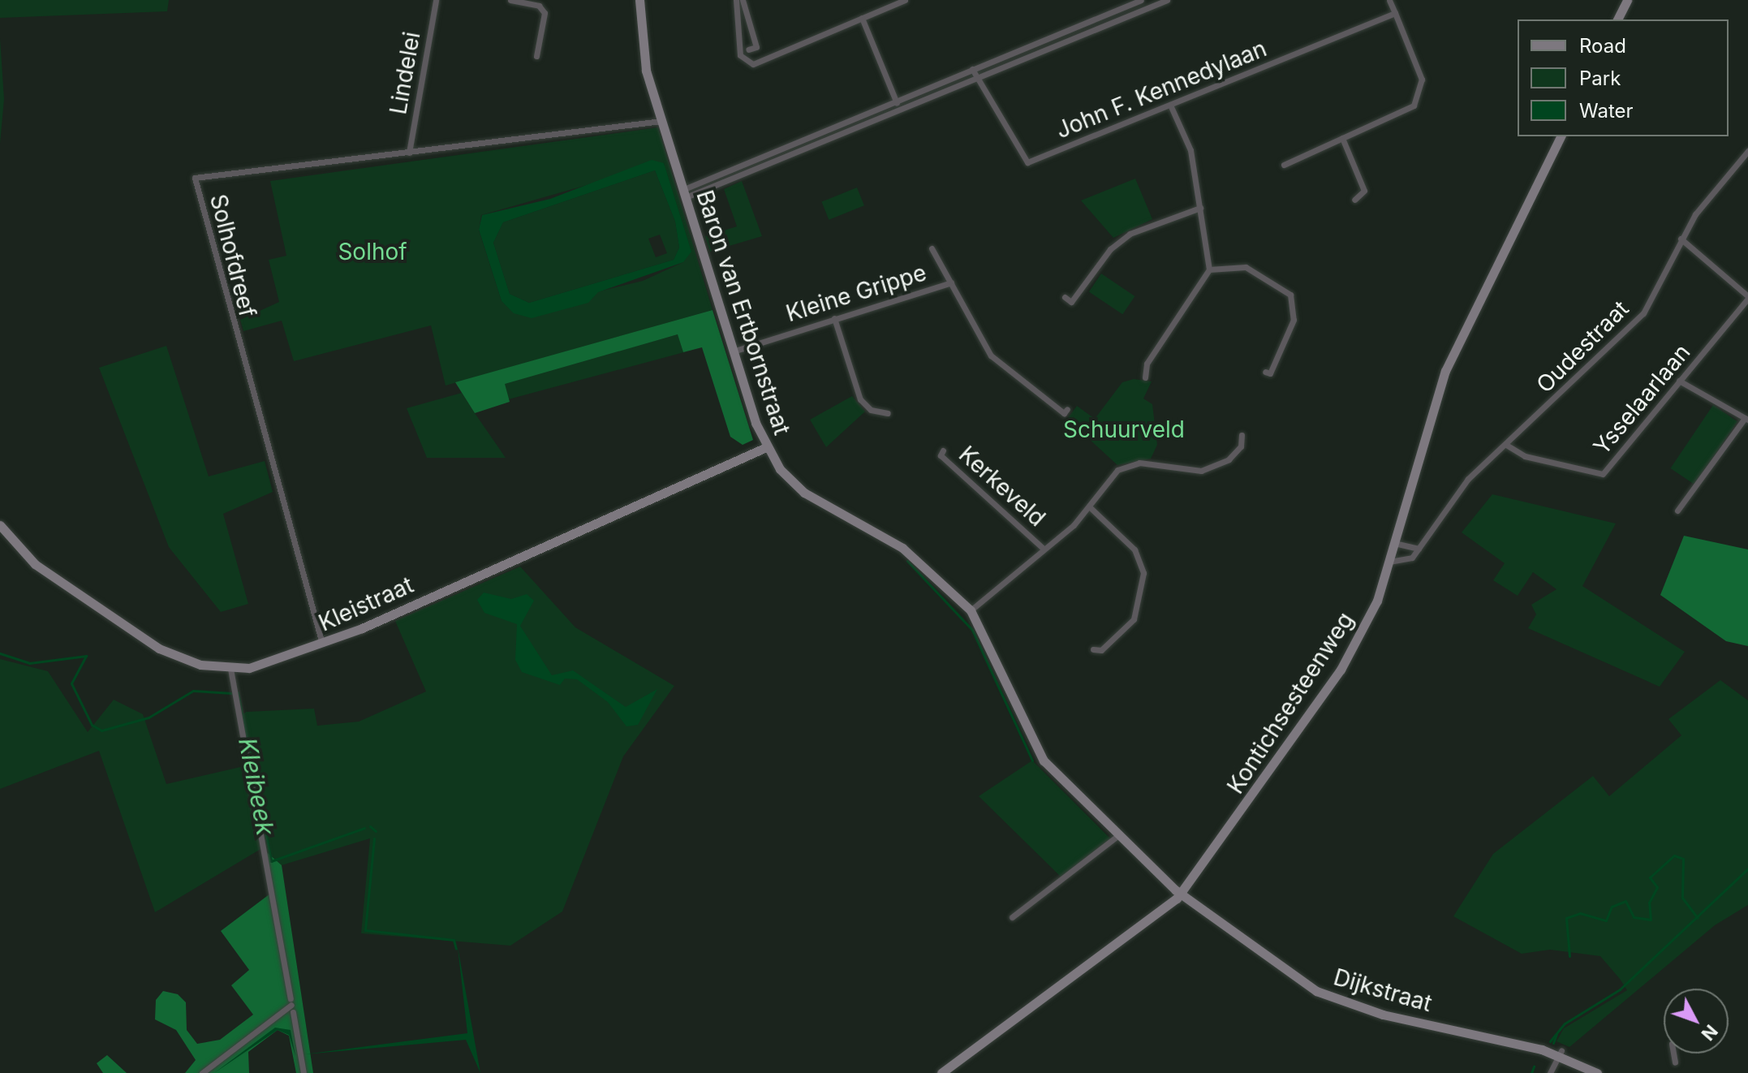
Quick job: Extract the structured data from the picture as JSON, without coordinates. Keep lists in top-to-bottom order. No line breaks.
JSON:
{"streets":{"street":["Lindelei","John F. Kennedylaan","Solhofdreef","Kleine Grippe","Baron van Ertbornstraat","Oudestraat","Ysselaarlaan","Kerkeveld","Kleistraat","Kontichsesteenweg","Dijkstraat"]},"crossings":[["Lindelei","Solhofdreef"],["Solhofdreef","Baron van Ertbornstraat"],["Solhofdreef","Kleistraat"],["Kleine Grippe","Baron van Ertbornstraat"],["Baron van Ertbornstraat","Kleistraat"],["Baron van Ertbornstraat","Kontichsesteenweg"],["Baron van Ertbornstraat","Dijkstraat"],["Oudestraat","Ysselaarlaan"],["Oudestraat","Kontichsesteenweg"],["Kontichsesteenweg","Dijkstraat"]],"water":["Kleibeek"],"parks":["Solhof","Schuurveld"],"legend":["Road","Park","Water"],"north":"bottom right"}
